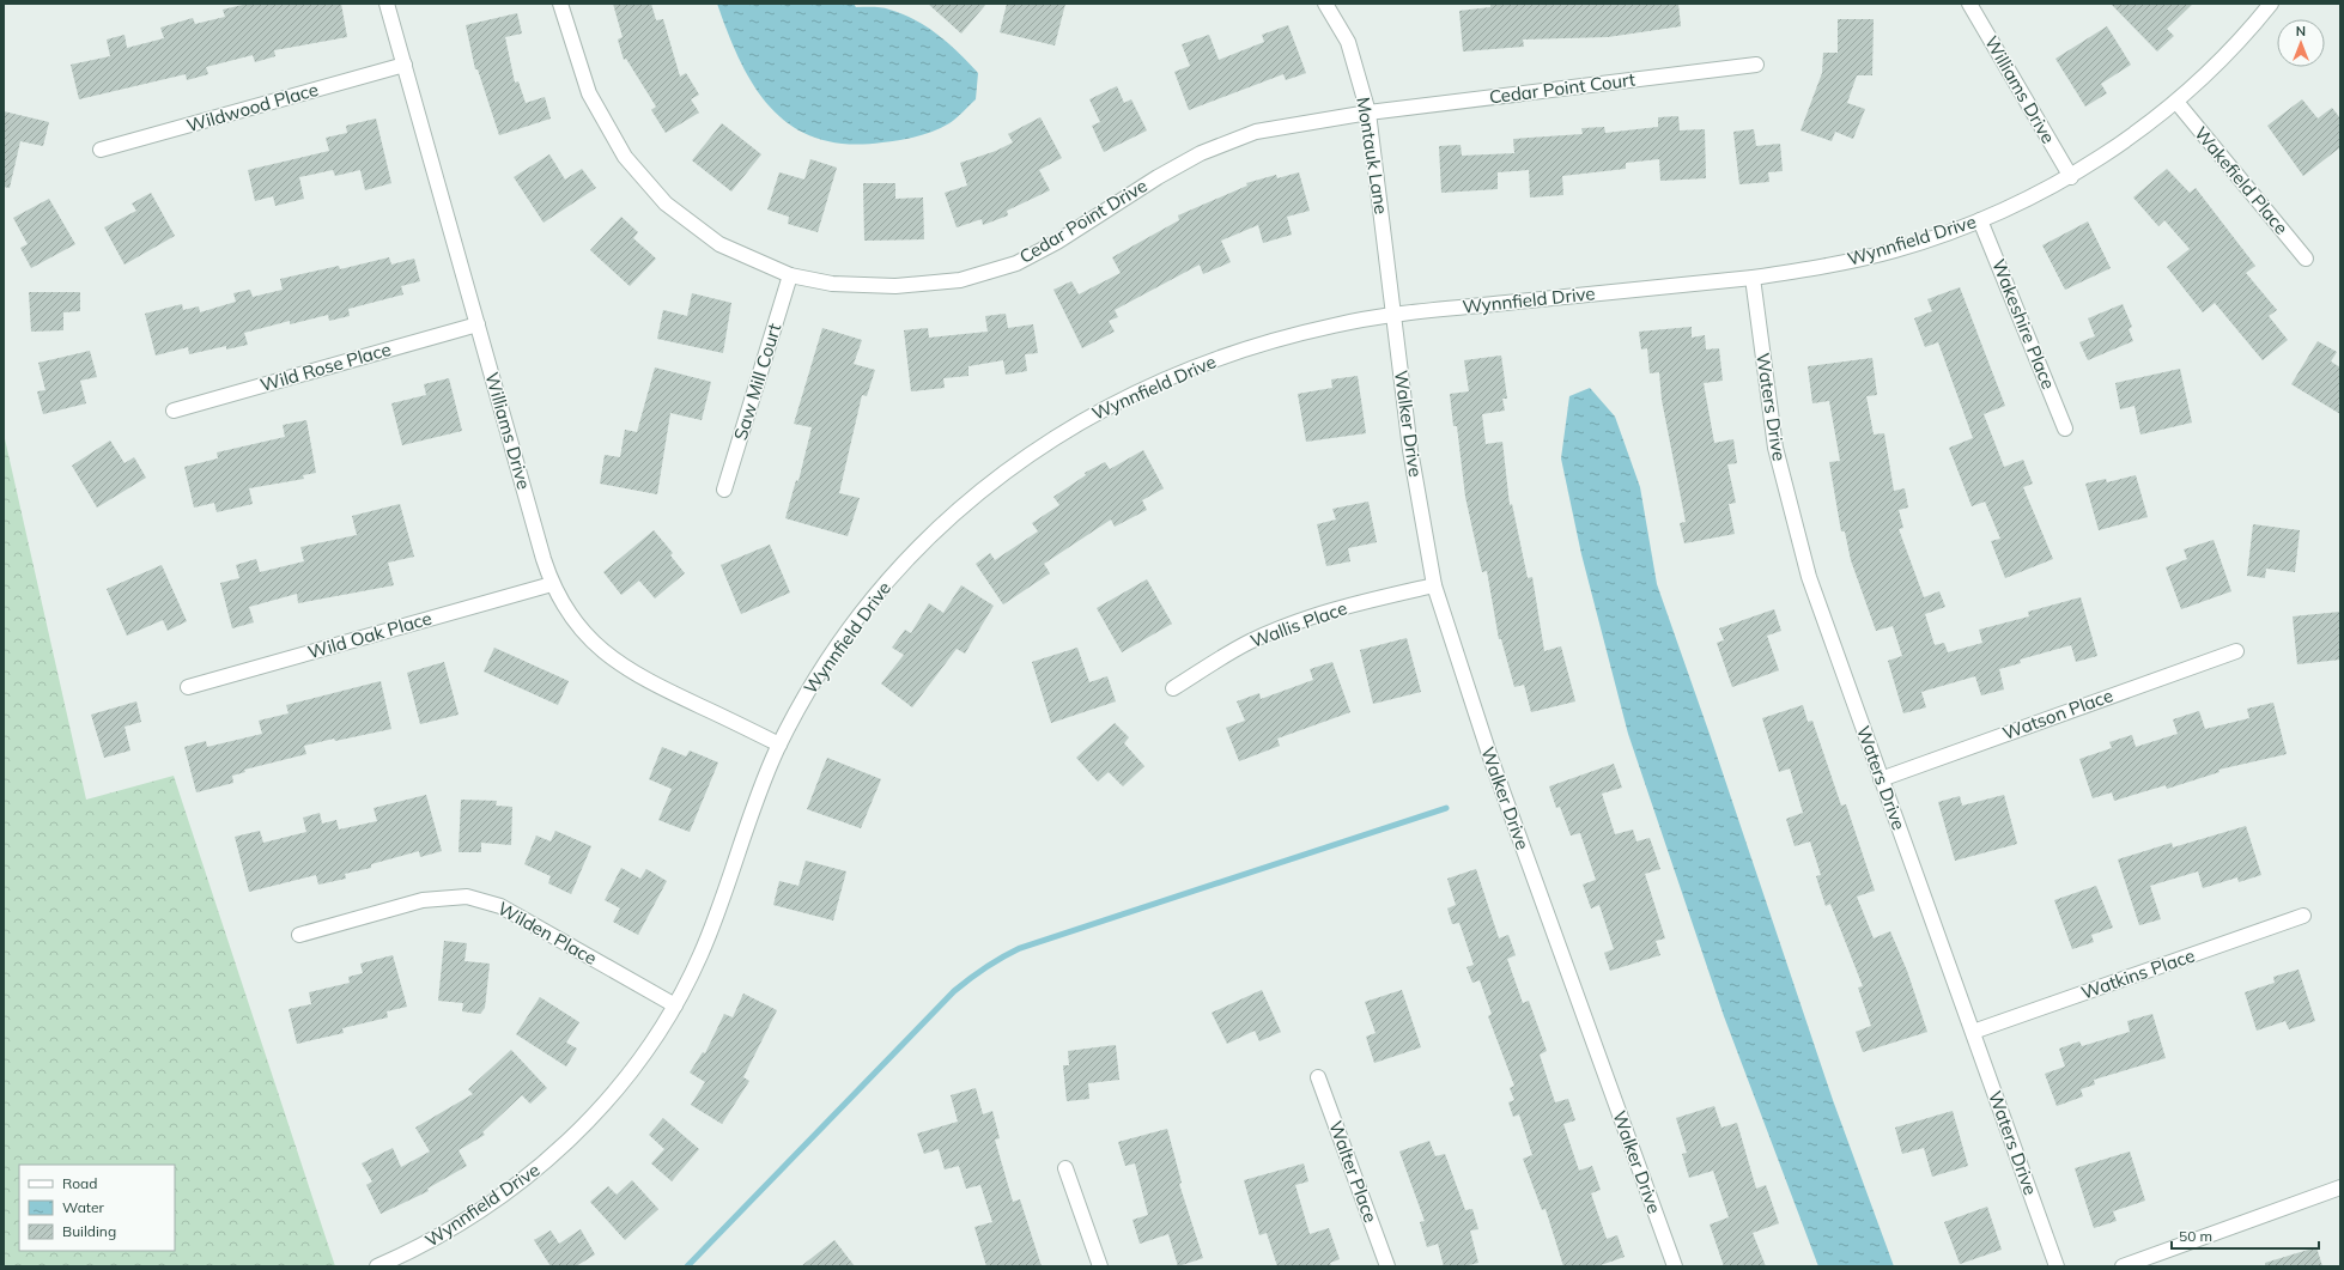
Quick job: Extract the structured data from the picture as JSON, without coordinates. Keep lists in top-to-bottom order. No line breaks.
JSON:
{"streets":{"street":["Cedar Point Court","Williams Drive","Wildwood Place","Montauk Lane","Wakefield Place","Cedar Point Drive","Wynnfield Drive","Wakeshire Place","Wild Rose Place","Saw Mill Court","Waters Drive","Walker Drive","Wallis Place","Wild Oak Place","Watson Place","Wilden Place","Watkins Place","Walter Place"]},"crossings":[["Cedar Point Court","Montauk Lane"],["Cedar Point Court","Cedar Point Drive"],["Williams Drive","Wildwood Place"],["Williams Drive","Wynnfield Drive"],["Williams Drive","Wild Rose Place"],["Williams Drive","Wild Oak Place"],["Montauk Lane","Cedar Point Drive"],["Montauk Lane","Wynnfield Drive"],["Montauk Lane","Walker Drive"],["Wakefield Place","Wynnfield Drive"],["Cedar Point Drive","Saw Mill Court"],["Wynnfield Drive","Wakeshire Place"],["Wynnfield Drive","Waters Drive"],["Wynnfield Drive","Walker Drive"],["Wynnfield Drive","Wilden Place"],["Waters Drive","Watson Place"],["Waters Drive","Watkins Place"],["Walker Drive","Wallis Place"]],"legend":["Road","Water","Building"],"scale_bar":"50 m","north":"top"}
